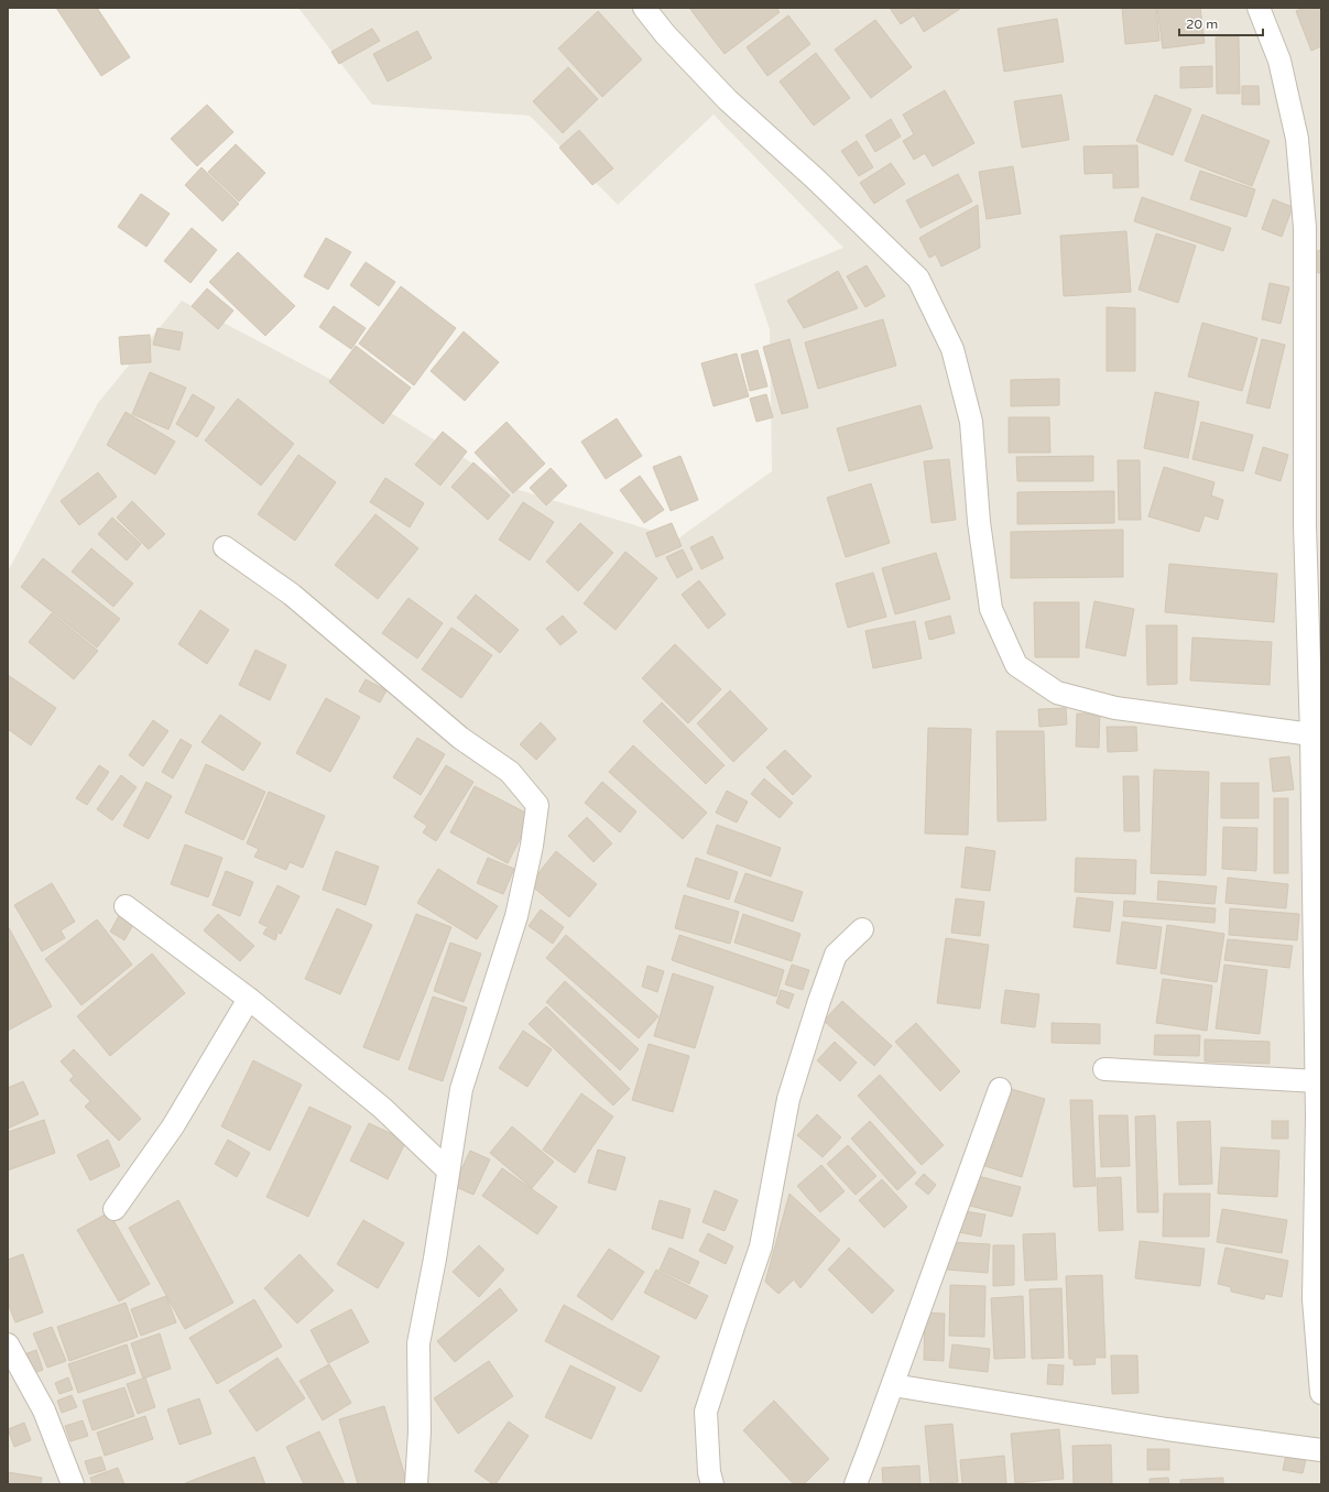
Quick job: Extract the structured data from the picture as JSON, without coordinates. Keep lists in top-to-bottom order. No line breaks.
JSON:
{"scale_bar":"20 m"}
